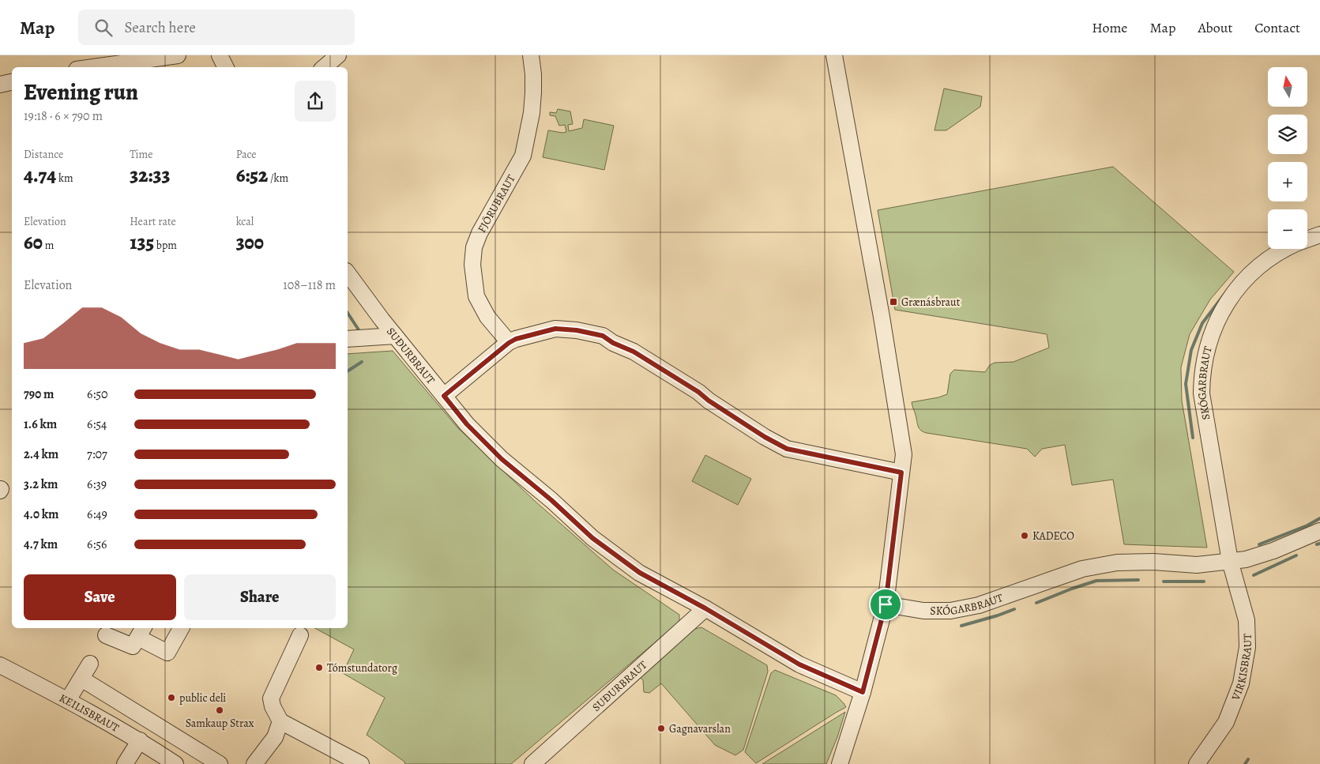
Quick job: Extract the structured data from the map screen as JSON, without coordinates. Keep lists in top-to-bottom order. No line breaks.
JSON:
{"streets":{"street":["FJÖRUBRAUT","SUÐURBRAUT","SKÓGARBRAUT","VIRKISBRAUT","KEILISBRAUT"]},"crossings":[["SKÓGARBRAUT","VIRKISBRAUT"]],"places":{"transit":["Grænásbraut"],"other":["KADECO","Tómstundatorg","public deli","Samkaup Strax","Gagnavarslan"]},"north":"top","page":{"header":"Map","search":"Search here","nav":["Home","Map","About","Contact"],"map_buttons":["+","−"],"heading":["Evening run","19:18 · 6 × 790 m"],"stats":[["Distance","4.74 km"],["Time","32:33"],["Pace","6:52 /km"],["Elevation","60 m"],["Heart rate","135 bpm"],["kcal","300"]],"chart":["Elevation","108–118 m"],"list":[{"name":"790 m","note":"6:50"},{"name":"1.6 km","note":"6:54"},{"name":"2.4 km","note":"7:07"},{"name":"3.2 km","note":"6:39"},{"name":"4.0 km","note":"6:49"},{"name":"4.7 km","note":"6:56"}],"buttons":["Save","Share"]}}
